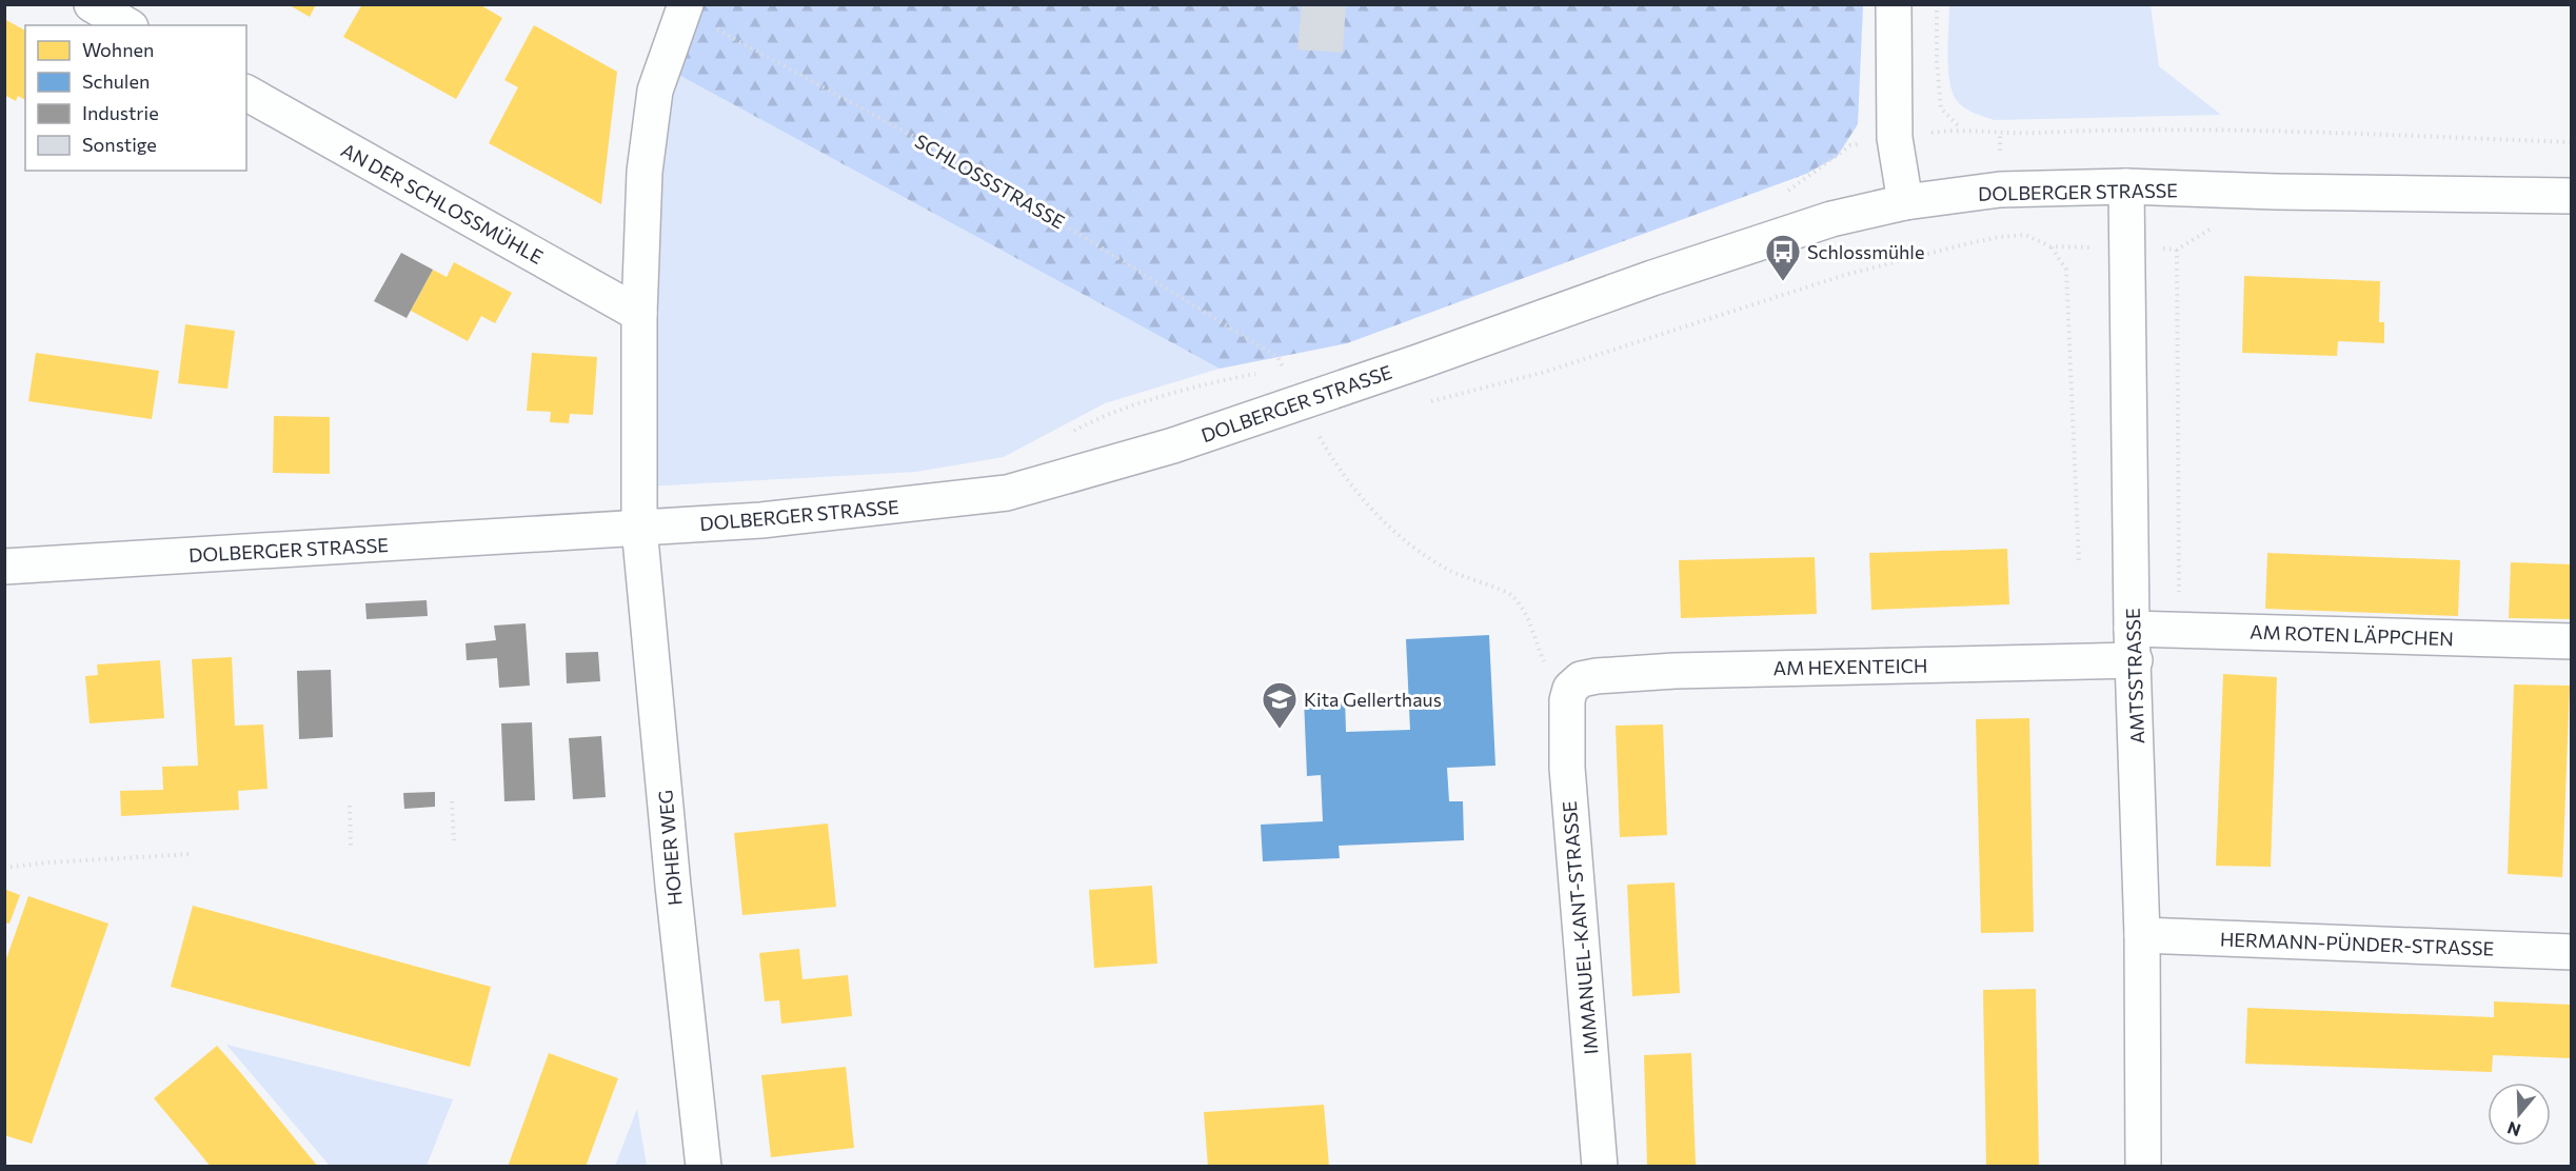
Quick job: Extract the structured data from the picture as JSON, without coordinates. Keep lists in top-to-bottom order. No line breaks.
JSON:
{"streets":{"street":["DOLBERGER STRASSE","AN DER SCHLOSSMÜHLE","AM ROTEN LÄPPCHEN","AM HEXENTEICH","AMTSSTRASSE","HOHER WEG","IMMANUEL-KANT-STRASSE","HERMANN-PÜNDER-STRASSE"],"path":["SCHLOSSSTRASSE"]},"crossings":[["DOLBERGER STRASSE","AMTSSTRASSE"],["DOLBERGER STRASSE","HOHER WEG"],["AM ROTEN LÄPPCHEN","AM HEXENTEICH"],["AM ROTEN LÄPPCHEN","AMTSSTRASSE"],["AM HEXENTEICH","AMTSSTRASSE"],["AM HEXENTEICH","IMMANUEL-KANT-STRASSE"],["AMTSSTRASSE","HERMANN-PÜNDER-STRASSE"]],"places":{"bus stop":["Schlossmühle"],"school or university":["Kita Gellerthaus"]},"legend":["Wohnen","Schulen","Industrie","Sonstige"],"north":"bottom"}
